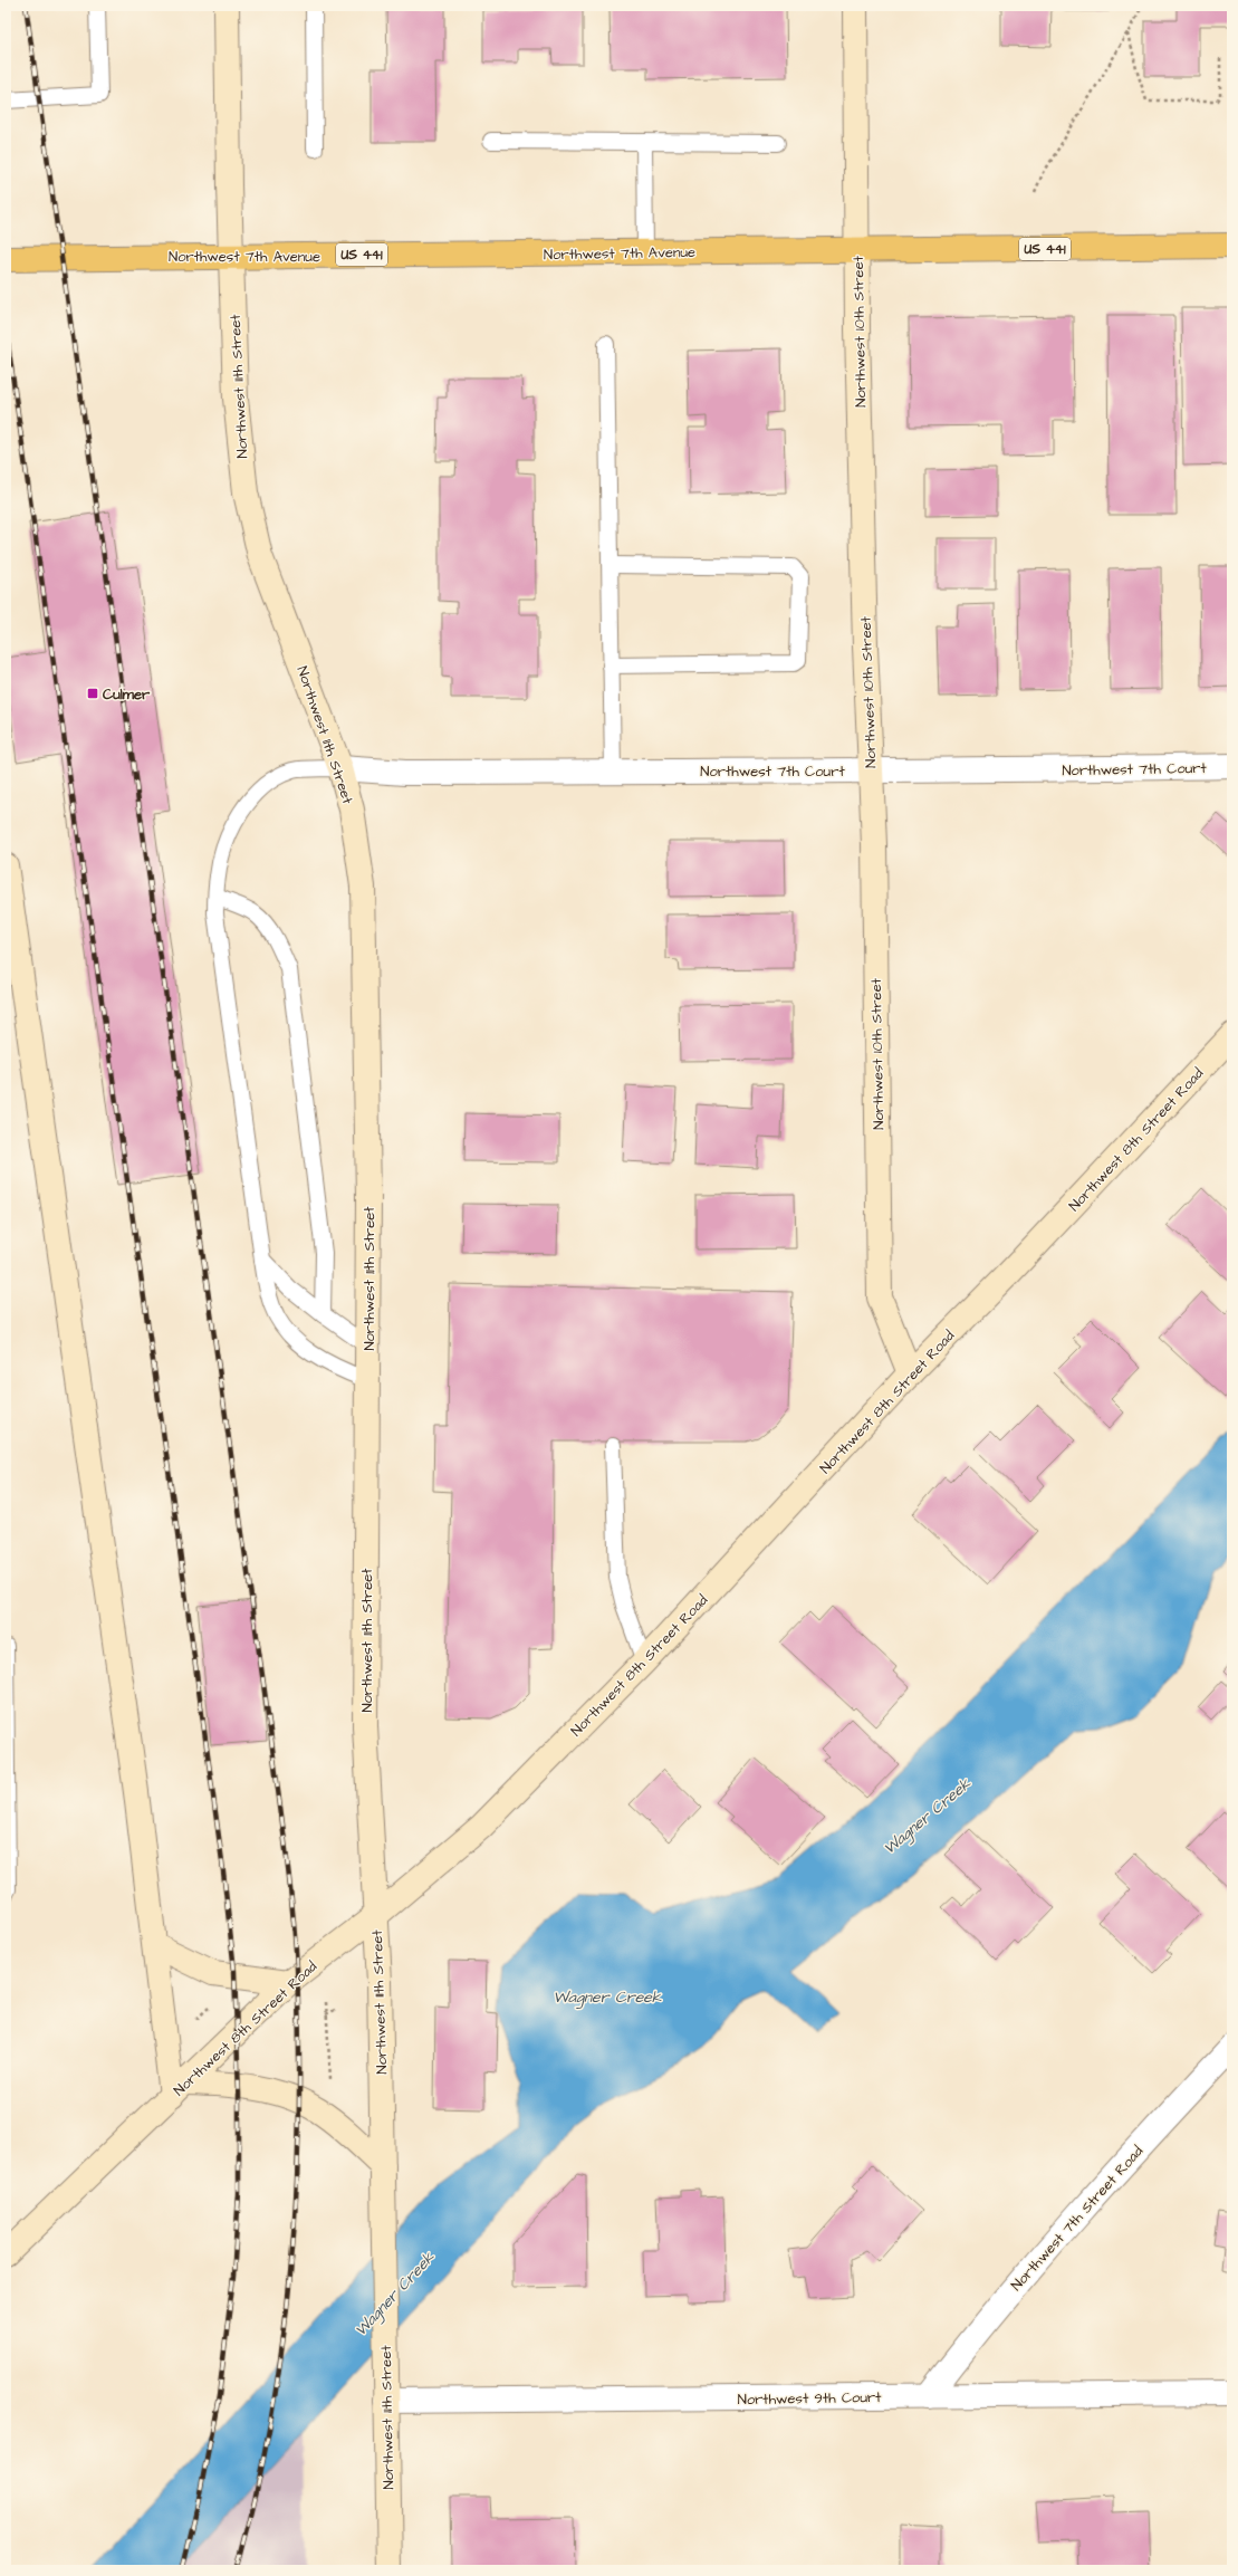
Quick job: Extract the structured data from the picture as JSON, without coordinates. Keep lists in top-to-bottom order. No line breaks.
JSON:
{"streets":{"main road":["US 441","Northwest 7th Avenue"],"street":["Northwest 10th Street","Northwest 11th Street","Northwest 7th Court","Northwest 8th Street Road","Northwest 7th Street Road","Northwest 9th Court"]},"crossings":[["Northwest 7th Avenue","Northwest 10th Street"],["Northwest 7th Avenue","Northwest 11th Street"],["Northwest 10th Street","Northwest 7th Court"],["Northwest 10th Street","Northwest 8th Street Road"],["Northwest 11th Street","Northwest 7th Court"],["Northwest 11th Street","Northwest 8th Street Road"],["Northwest 11th Street","Northwest 9th Court"],["Northwest 7th Street Road","Northwest 9th Court"]],"water":["Wagner Creek"],"places":{"transit":["Culmer"]}}
